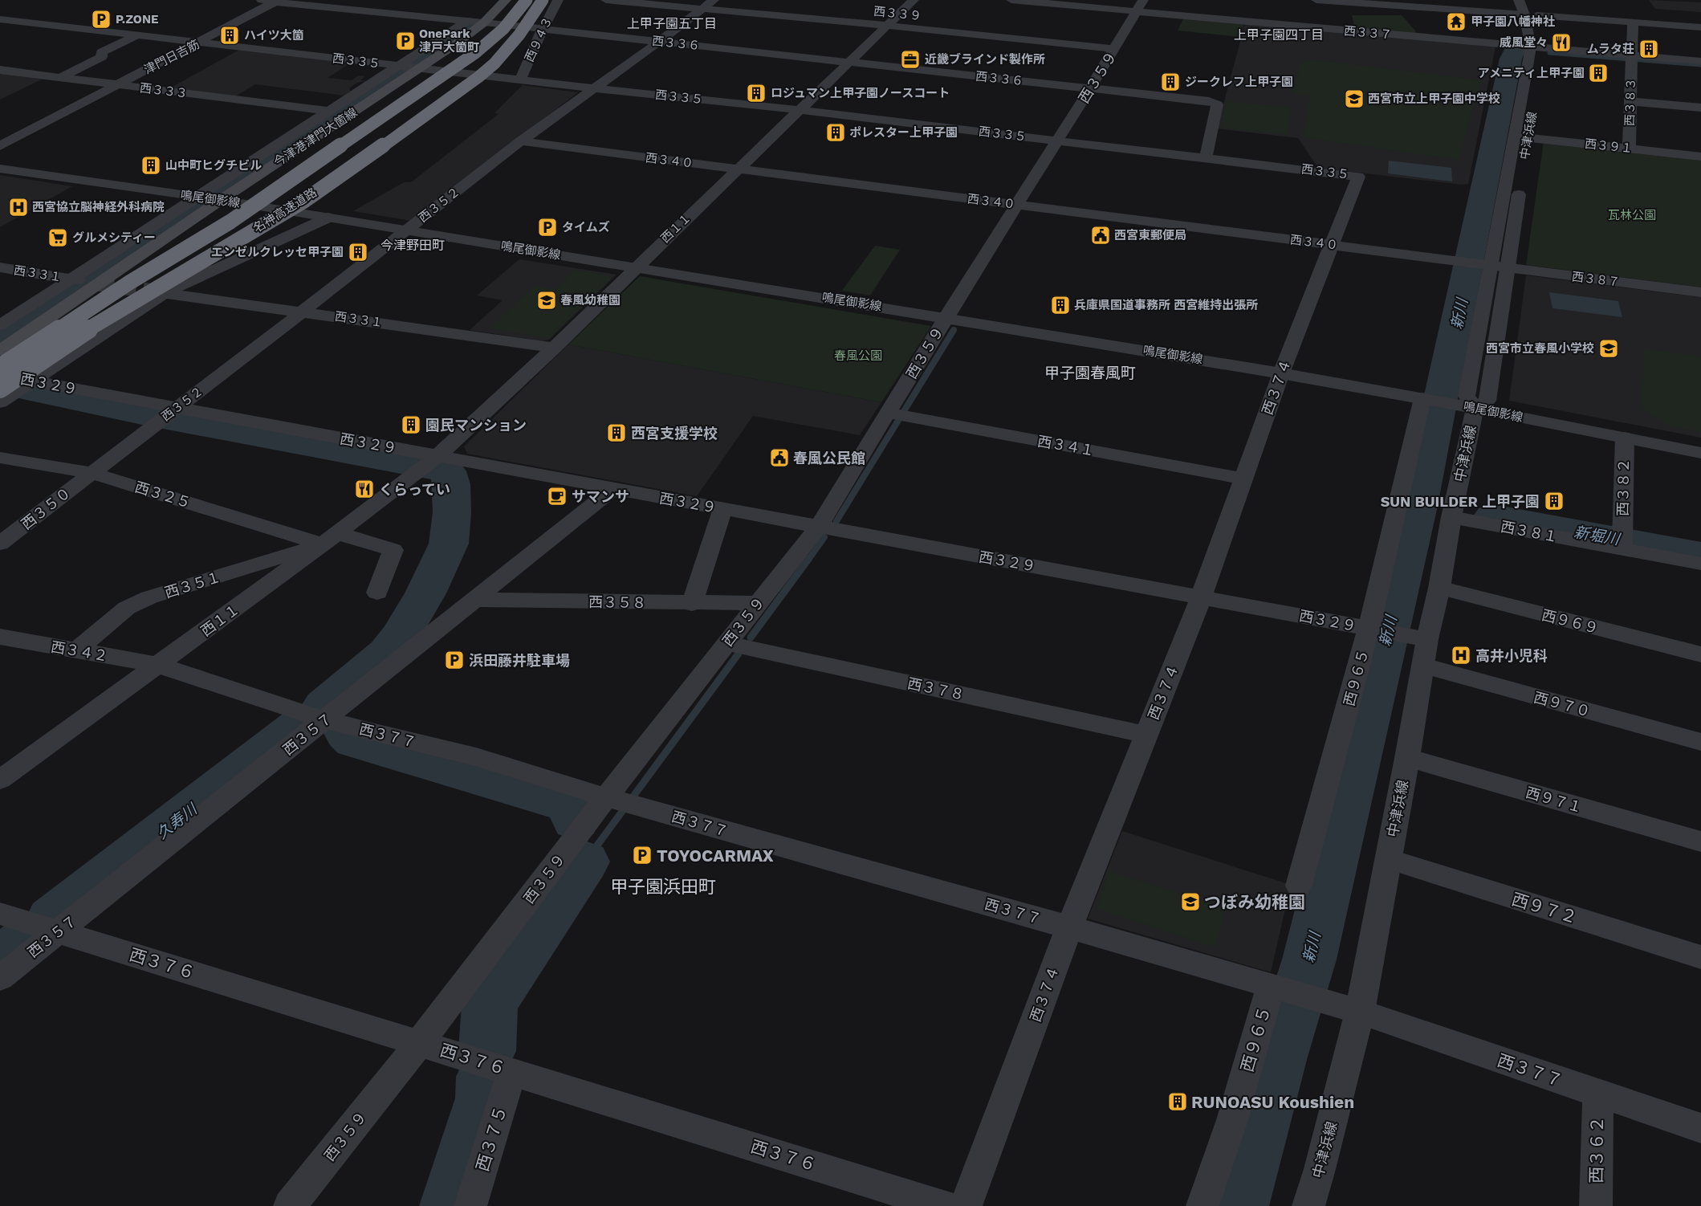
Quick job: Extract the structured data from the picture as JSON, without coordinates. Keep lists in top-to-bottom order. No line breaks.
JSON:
{"streets":{"highway":["名神高速道路"],"main road":["今津港津門大箇線"],"street":["西３３９","西３３７","西９４３","西３３６","津門日吉筋","西３３５","西３５９","西３３３","西３８３","中津浜線","西３９１","西３４０","鳴尾御影線","西３５２","西１１","西３３１","西３８７","西３２９","西３７４","西３４１","西３８２","西３２５","西３５０","西３８１","西３５１","西３５８","西９６９","西３４２","西９６５","西３７８","西９７０","西３５７","西３７７","西９７１","西９７２","西３７６","西３７５","西３６２"]},"crossings":[["西３３９","西３５９"],["西３３９","西３５２"],["西３３９","西１１"],["西３３７","西３５９"],["西３３７","西３８３"],["西３３７","中津浜線"],["西９４３","西３３６"],["西９４３","西３３５"],["西３３６","津門日吉筋"],["西３３６","西３３５"],["西３３６","西３５９"],["西３３６","今津港津門大箇線"],["西３３６","西３５２"],["西３３６","西１１"],["津門日吉筋","西３３５"],["津門日吉筋","西３３３"],["西３３５","西３５９"],["西３３５","今津港津門大箇線"],["西３３５","西３５２"],["西３３５","西１１"],["西３３５","西３７４"],["西３５９","西３４０"],["西３５９","鳴尾御影線"],["西３５９","西３２９"],["西３５９","西３４１"],["西３５９","西３５８"],["西３５９","西３７８"],["西３５９","西３７７"],["西３５９","西３７６"],["西３８３","西３９１"],["中津浜線","西３９１"],["中津浜線","西３４０"],["中津浜線","鳴尾御影線"],["中津浜線","西３８７"],["中津浜線","西３２９"],["中津浜線","西３８１"],["中津浜線","西９６９"],["中津浜線","西９７０"],["中津浜線","西３７７"],["中津浜線","西９７１"],["中津浜線","西９７２"],["今津港津門大箇線","鳴尾御影線"],["今津港津門大箇線","西３３１"],["西３４０","西３５２"],["西３４０","西１１"],["西３４０","西３８７"],["西３４０","西３７４"],["鳴尾御影線","西３５２"],["鳴尾御影線","西１１"],["鳴尾御影線","西３７４"],["鳴尾御影線","西３８２"],["鳴尾御影線","西９６５"],["西３５２","西３３１"],["西３５２","西３２９"],["西３５２","西３２５"],["西３５２","西３５０"],["西１１","西３３１"],["西１１","西３２９"],["西１１","西３２５"],["西１１","西３５１"],["西１１","西３４２"],["西１１","西３７７"],["西３２９","西３７４"],["西３２９","西９６５"],["西３２９","西３５７"],["西３７４","西３４１"],["西３７４","西３７８"],["西３７４","西３７７"],["西３８２","西３８１"],["西３２５","西３５０"],["西３２５","西３５１"],["西３５１","西３４２"],["西３５８","西３５７"],["西３４２","西３７７"],["西９６５","西３７７"],["西３５７","西３７７"],["西３５７","西３７６"],["西３７７","西３６２"],["西３７６","西３７５"]],"districts":["上甲子園五丁目","上甲子園四丁目","今津野田町","甲子園春風町","甲子園浜田町"],"water":["新川","新堀川","久寿川"],"parks":["瓦林公園","春風公園"],"places":{"parking":["P.ZONE","OnePark 津戸大箇町","タイムズ","浜田藤井駐車場","TOYOCARMAX"],"temple":["甲子園八幡神社"],"building":["ハイツ大箇","ムラタ荘","アメニティ上甲子園","ジークレフ上甲子園","ロジュマン上甲子園ノースコート","ポレスター上甲子園","山中町ヒグチビル","エンゼルクレッセ甲子園","兵庫県国道事務所 西宮維持出張所","園民マンション","西宮支援学校","SUN BUILDER 上甲子園","RUNOASU Koushien"],"restaurant":["威風堂々","くらってい"],"office":["近畿ブラインド製作所"],"school or university":["西宮市立上甲子園中学校","春風幼稚園","西宮市立春風小学校","つぼみ幼稚園"],"hospital":["西宮協立脳神経外科病院","高井小児科"],"public building":["西宮東郵便局","春風公民館"],"supermarket":["グルメシティー"],"cafe":["サマンサ"]}}
